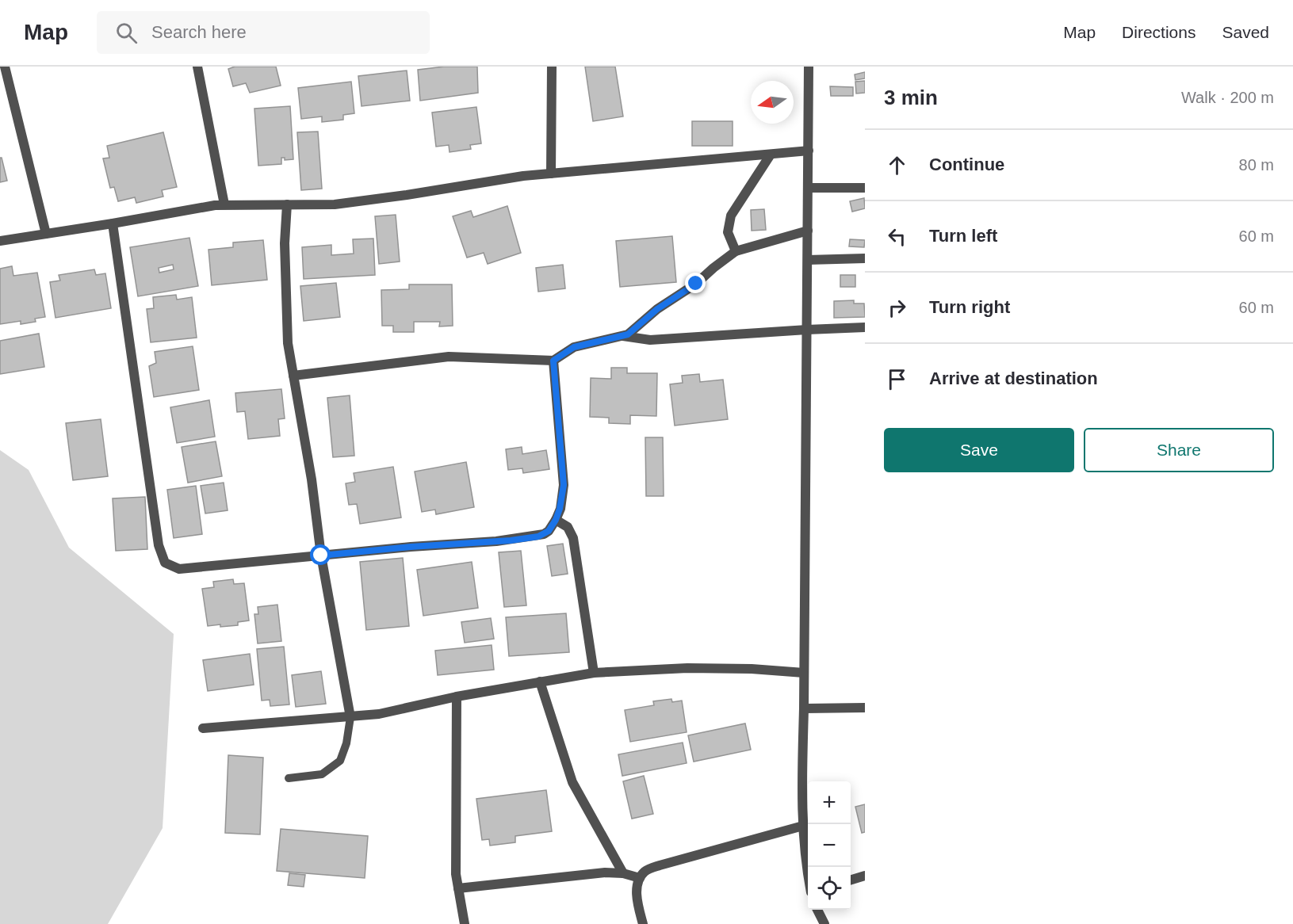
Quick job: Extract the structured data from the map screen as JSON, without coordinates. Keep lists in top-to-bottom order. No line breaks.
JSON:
{"north":"left","page":{"header":"Map","search":"Search here","nav":["Map","Directions","Saved"],"heading":["3 min","Walk · 200 m"],"list":[["Continue","80 m"],["Turn left","60 m"],["Turn right","60 m"],"Arrive at destination"],"buttons":["Save","Share"],"map_buttons":["+","−"]}}
